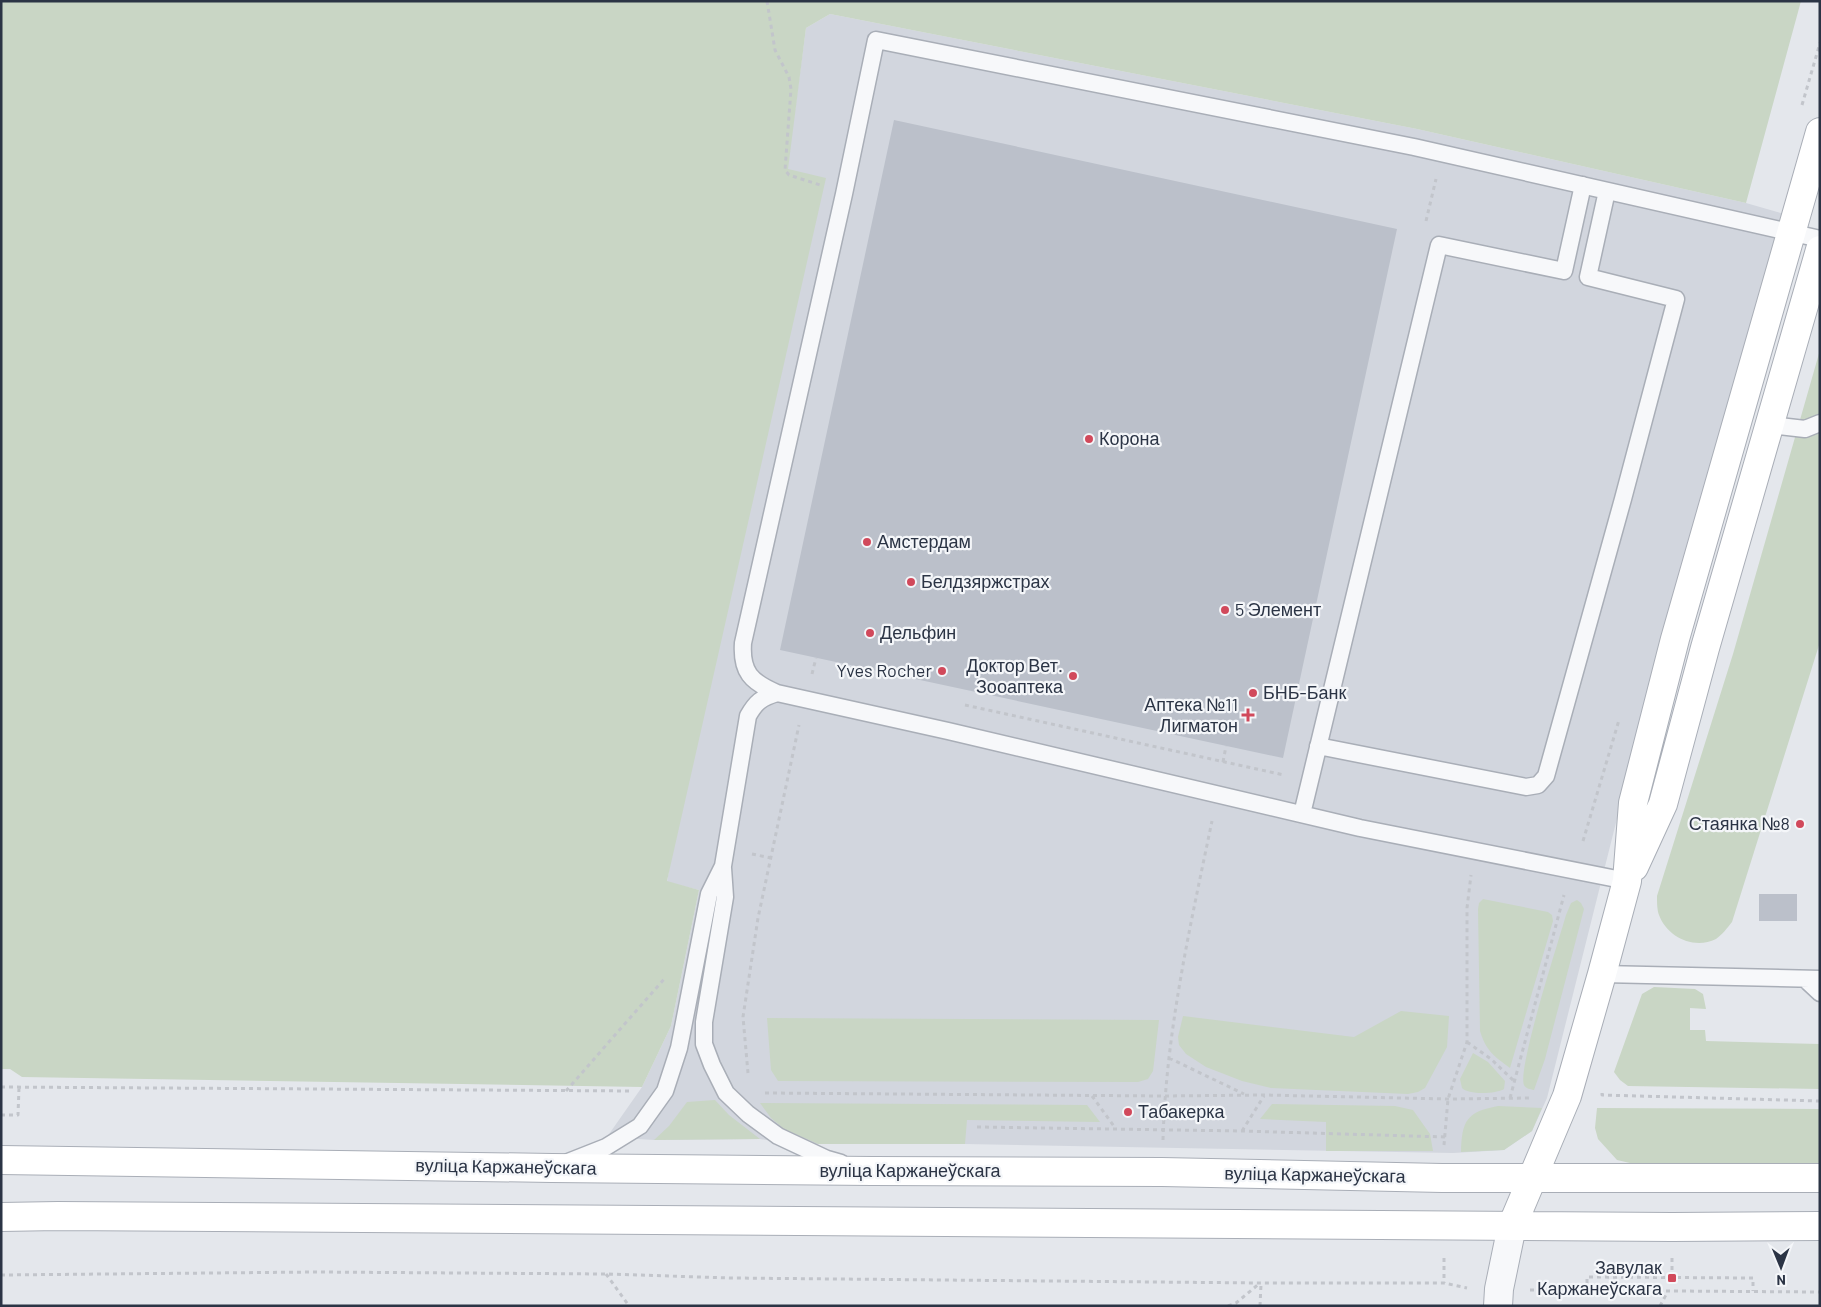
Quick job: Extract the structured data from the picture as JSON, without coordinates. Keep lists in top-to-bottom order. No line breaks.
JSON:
{"streets":{"main road":["вуліца Каржанеўскага"]},"places":{"other":["Корона","Амстердам","Белдзяржстрах","5 Элемент","Дельфин","Yves Rocher","Доктор Вет. Зооаптека","БНБ-Банк","Стаянка №8","Табакерка"],"health":["Аптека №11 Лигматон"],"transit":["Завулак Каржанеўскага"]},"north":"bottom"}
